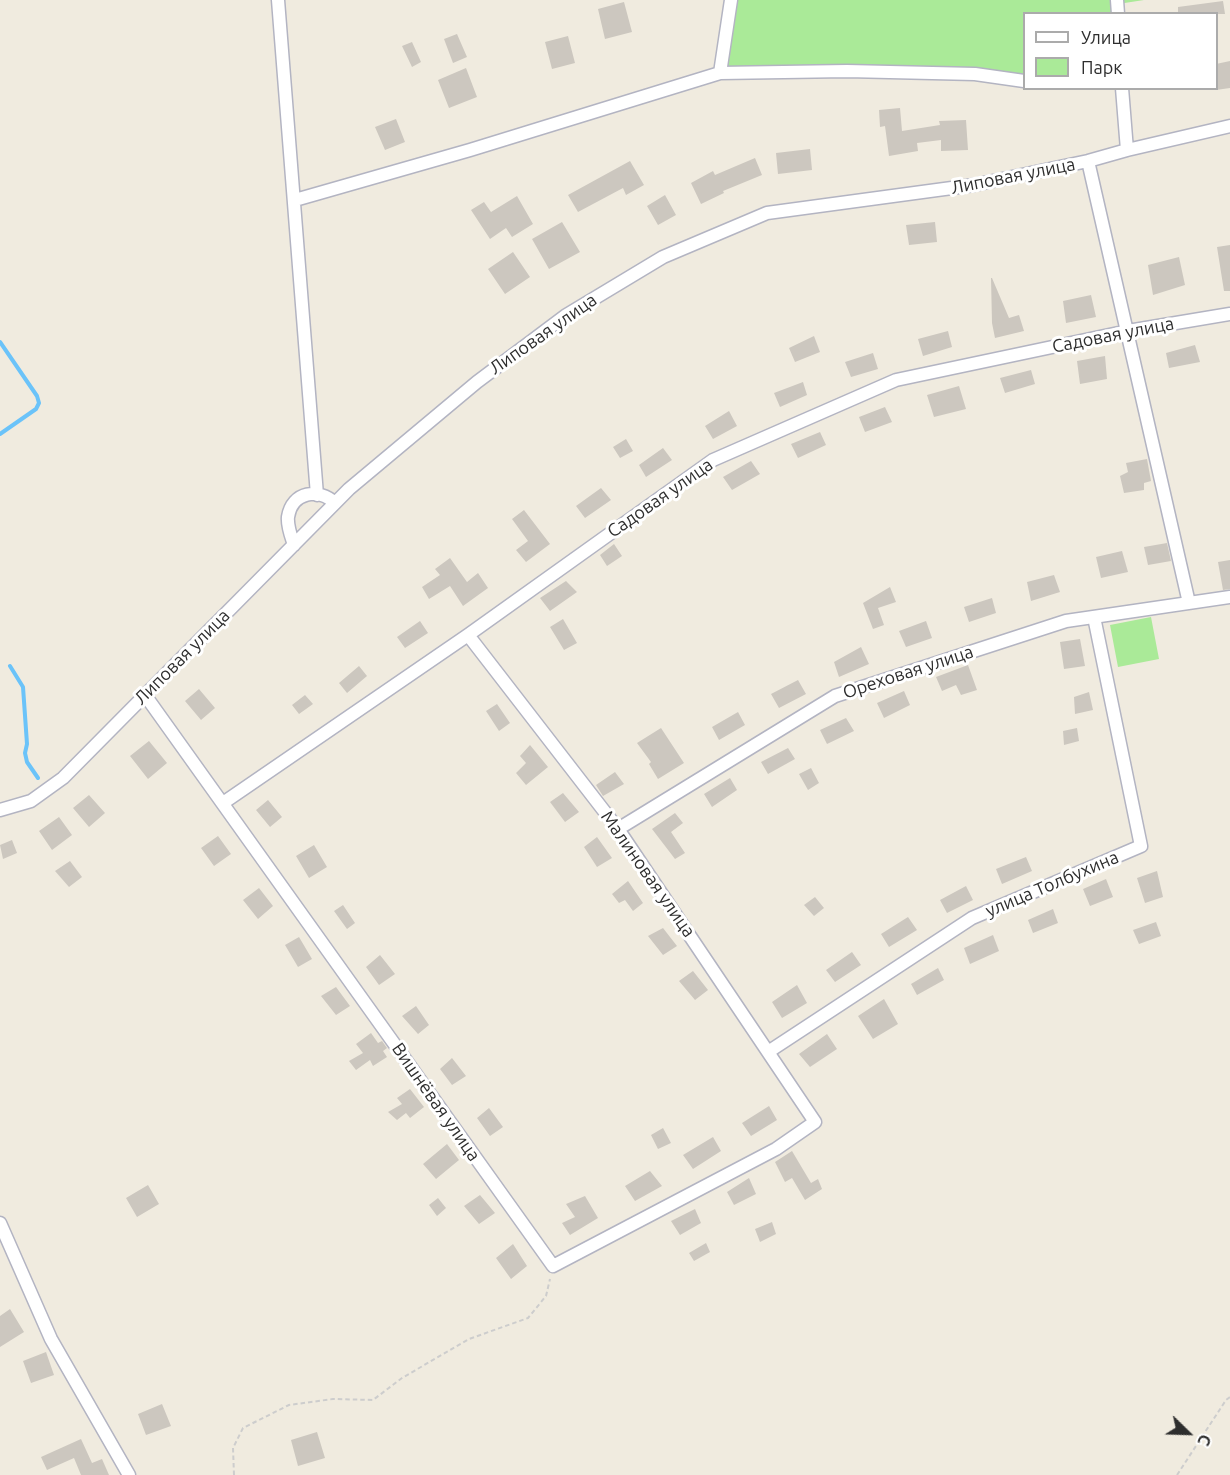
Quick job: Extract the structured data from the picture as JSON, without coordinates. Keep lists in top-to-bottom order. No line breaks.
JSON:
{"streets":{"street":["Липовая улица","Садовая улица","Ореховая улица","Малиновая улица","улица Толбухина","Вишнёвая улица"]},"crossings":[["Липовая улица","Вишнёвая улица"],["Садовая улица","Малиновая улица"],["Садовая улица","Вишнёвая улица"],["Ореховая улица","Малиновая улица"],["Ореховая улица","улица Толбухина"],["Малиновая улица","улица Толбухина"],["Малиновая улица","Вишнёвая улица"]],"legend":["Улица","Парк"],"north":"bottom right"}
